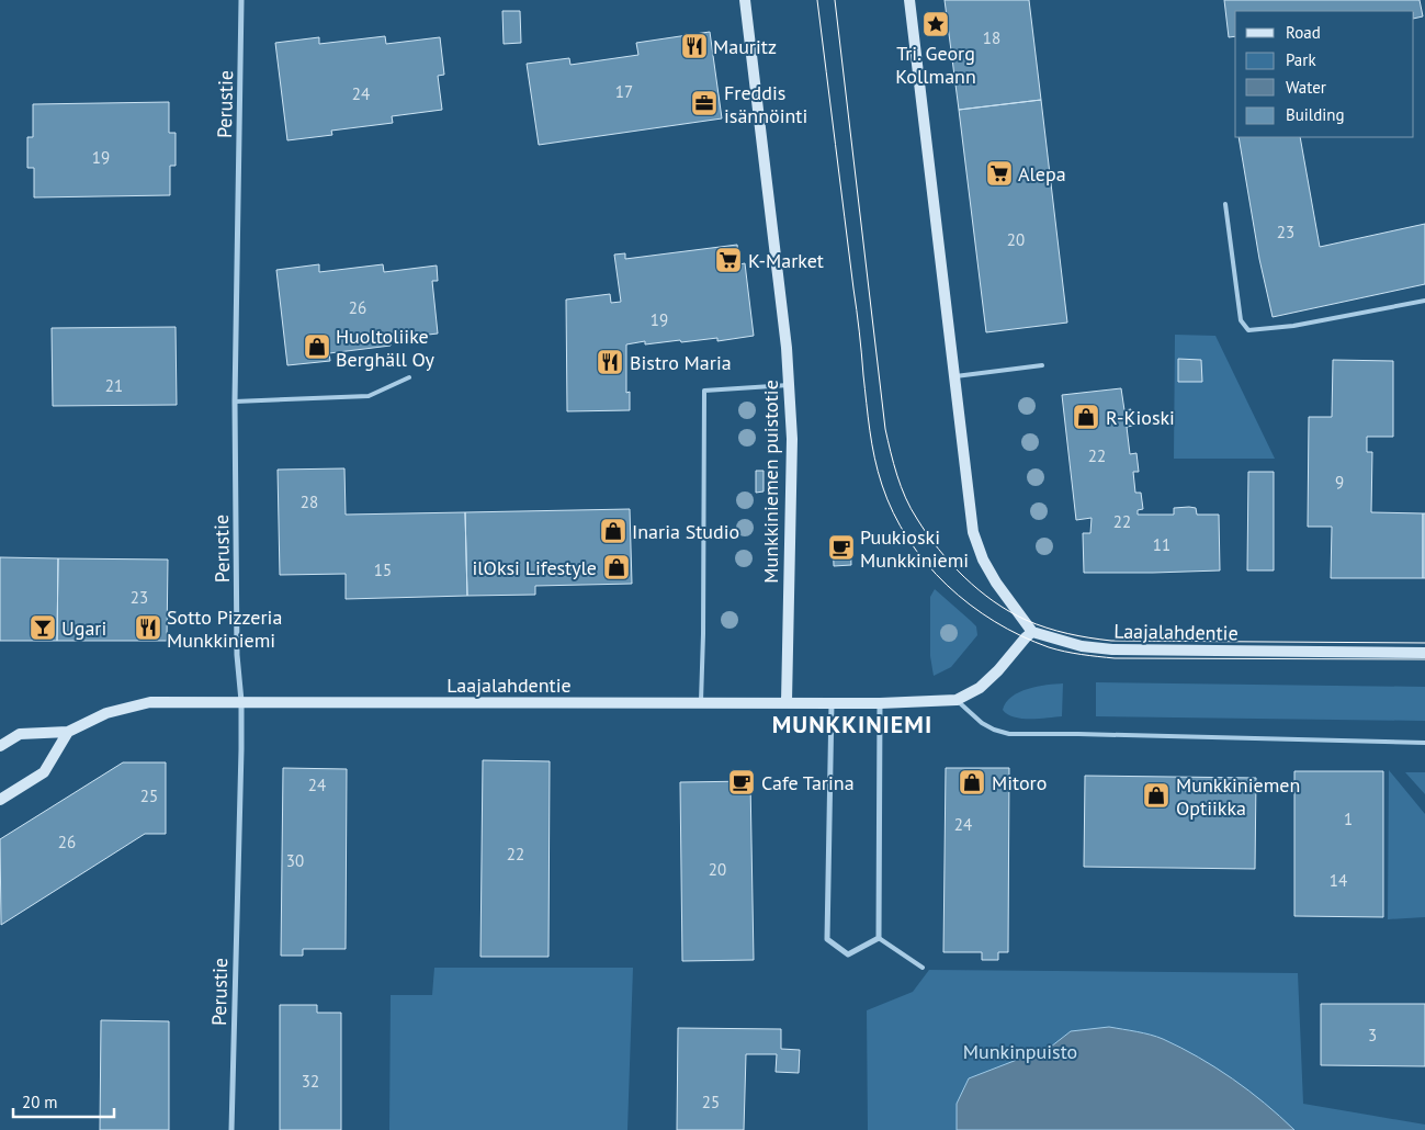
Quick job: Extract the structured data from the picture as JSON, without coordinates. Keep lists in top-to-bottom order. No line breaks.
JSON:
{"streets":{"street":["Perustie","Munkkiniemen puistotie","Laajalahdentie"]},"crossings":[["Perustie","Laajalahdentie"],["Munkkiniemen puistotie","Laajalahdentie"]],"districts":["MUNKKINIEMI"],"parks":["Munkinpuisto"],"places":{"place":["Tri. Georg Kollmann"],"restaurant":["Mauritz","Bistro Maria","Sotto Pizzeria Munkkiniemi"],"office":["Freddis isännöinti"],"supermarket":["Alepa","K-Market"],"shop":["Huoltoliike Berghäll Oy","R-Kioski","Inaria Studio","ilOksi Lifestyle","Mitoro","Munkkiniemen Optiikka"],"cafe":["Puukioski Munkkiniemi","Cafe Tarina"],"bar":["Ugari"]},"house_numbers":["18","17","24","19","23","20","26","19","21","22","9","28","22","11","15","23","24","25","1","24","26","22","30","20","14","3","32","25"],"legend":["Road","Park","Water","Building"],"scale_bar":"20 m"}
